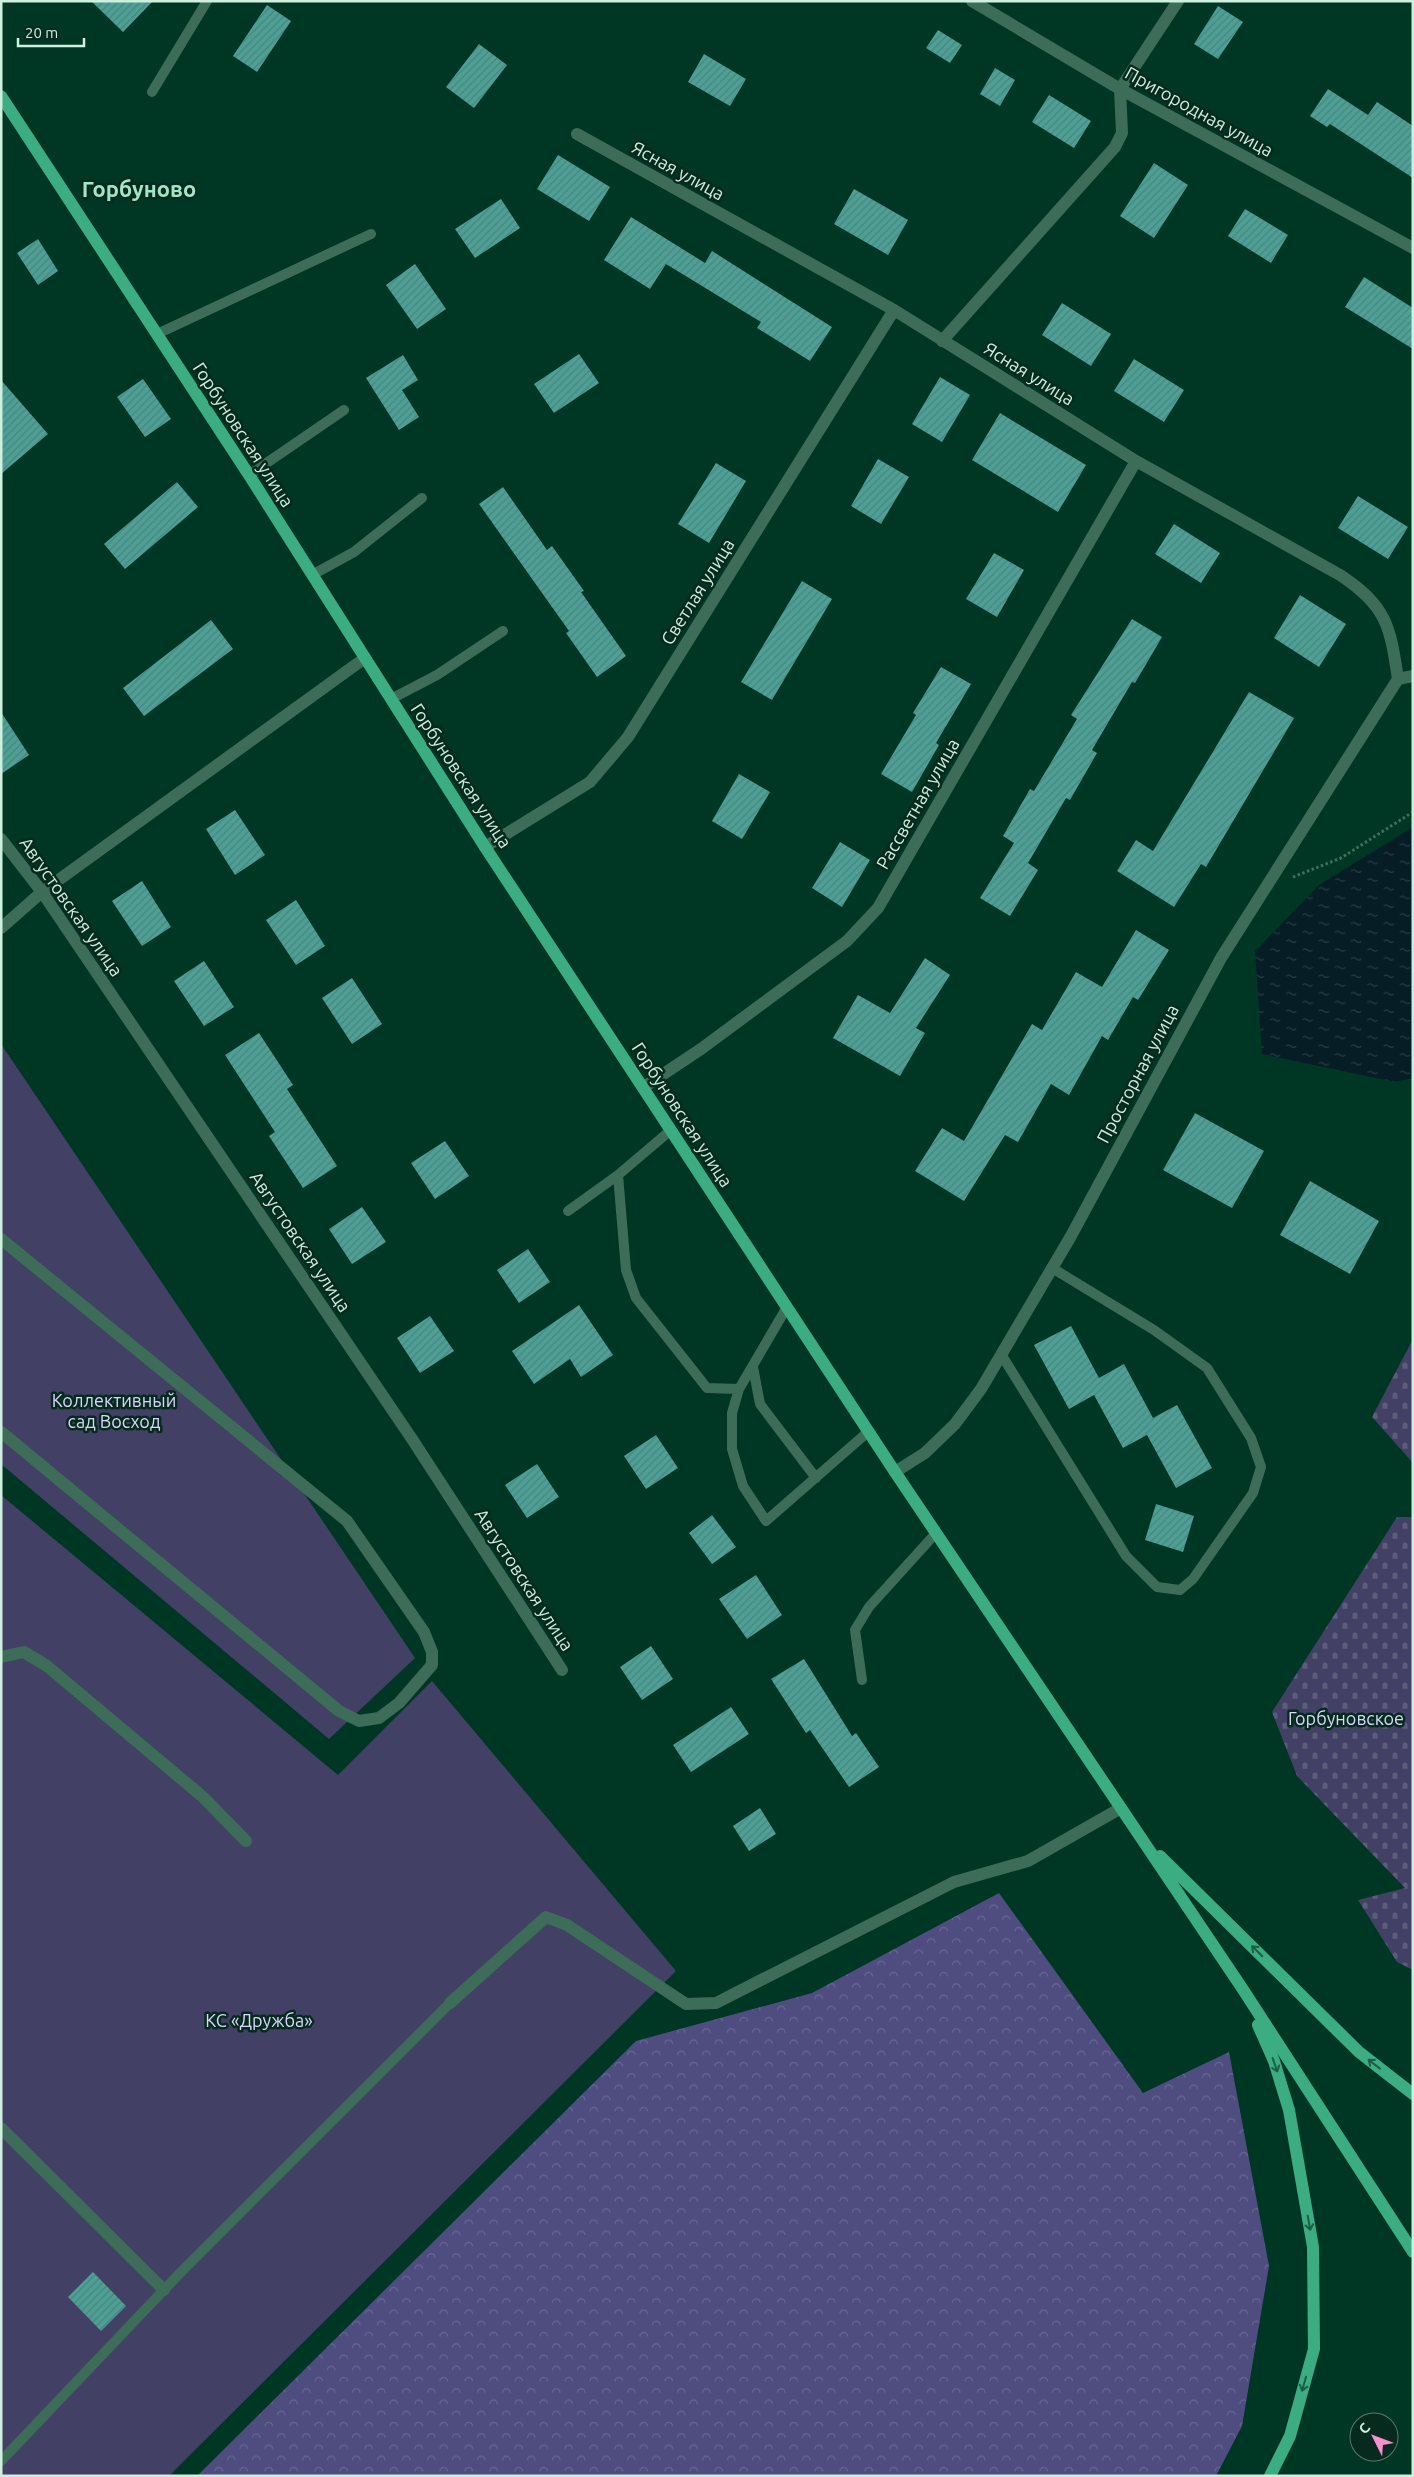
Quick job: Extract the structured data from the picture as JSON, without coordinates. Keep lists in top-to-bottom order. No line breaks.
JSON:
{"streets":{"main road":["Горбуновская улица"],"street":["Пригородная улица","Ясная улица","Светлая улица","Рассветная улица","Августовская улица","Просторная улица"]},"crossings":[["Ясная улица","Светлая улица"],["Ясная улица","Рассветная улица"],["Ясная улица","Просторная улица"],["Горбуновская улица","Светлая улица"],["Горбуновская улица","Рассветная улица"],["Горбуновская улица","Просторная улица"]],"districts":["Горбуново"],"parks":["Коллективный сад Восход","Горбуновское","КС «Дружба»"],"scale_bar":"20 m","north":"top left"}
